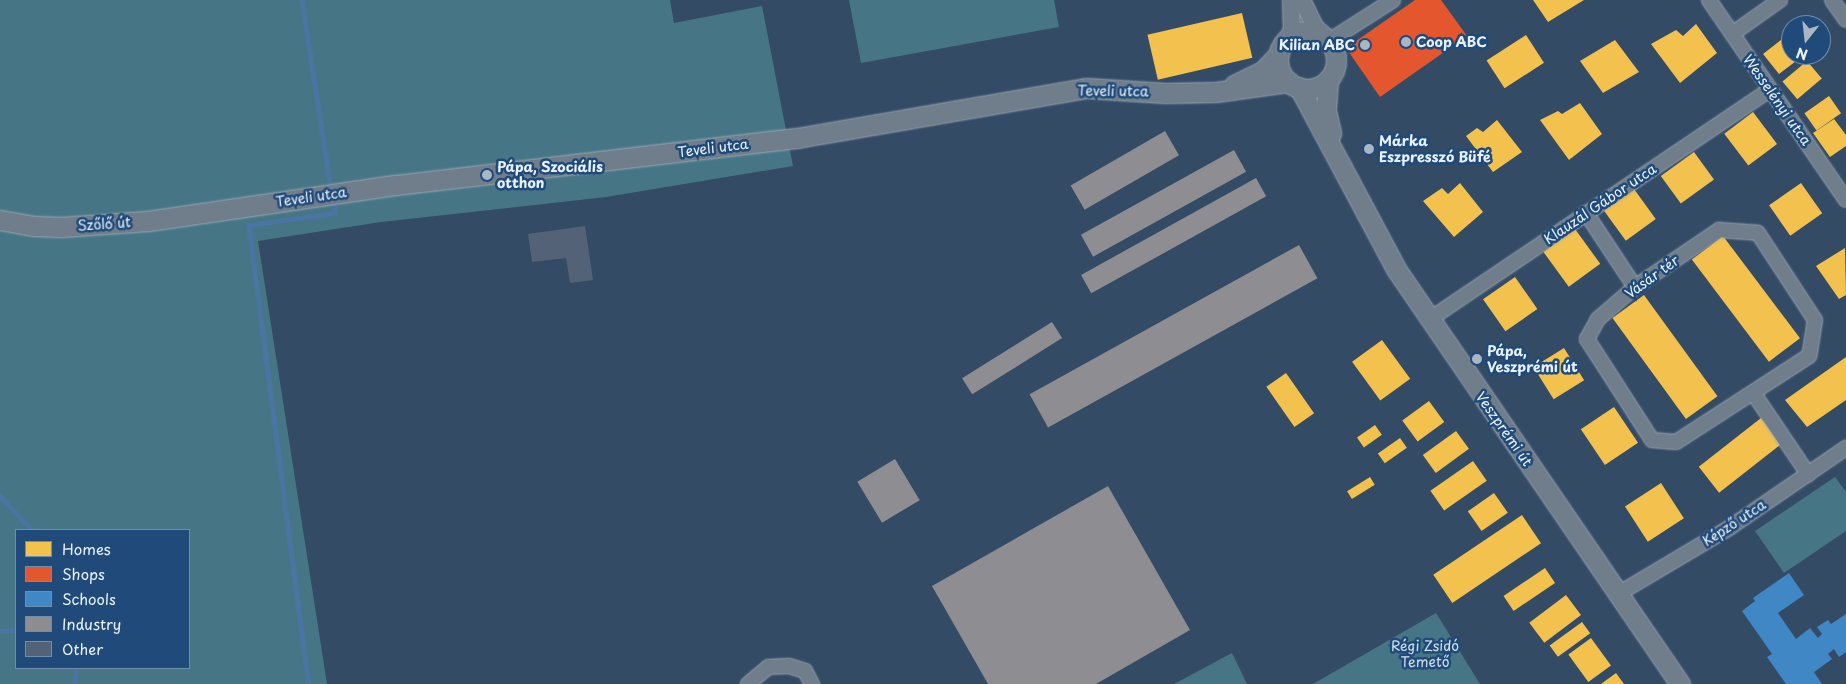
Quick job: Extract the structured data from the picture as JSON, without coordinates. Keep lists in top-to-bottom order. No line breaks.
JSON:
{"streets":{"main road":["Teveli utca","Szőlő út","Veszprémi út"],"street":["Wesselényi utca","Klauzál Gábor utca","Vásár tér","Képző utca"]},"crossings":[["Teveli utca","Szőlő út"],["Teveli utca","Veszprémi út"],["Wesselényi utca","Klauzál Gábor utca"],["Klauzál Gábor utca","Veszprémi út"],["Veszprémi út","Képző utca"]],"parks":["Régi Zsidó Temető"],"places":["Coop ABC","Kilian ABC","Márka Eszpresszó Büfé","Pápa, Szociális otthon","Pápa, Veszprémi út"],"legend":["Homes","Shops","Schools","Industry","Other"],"north":"bottom"}
